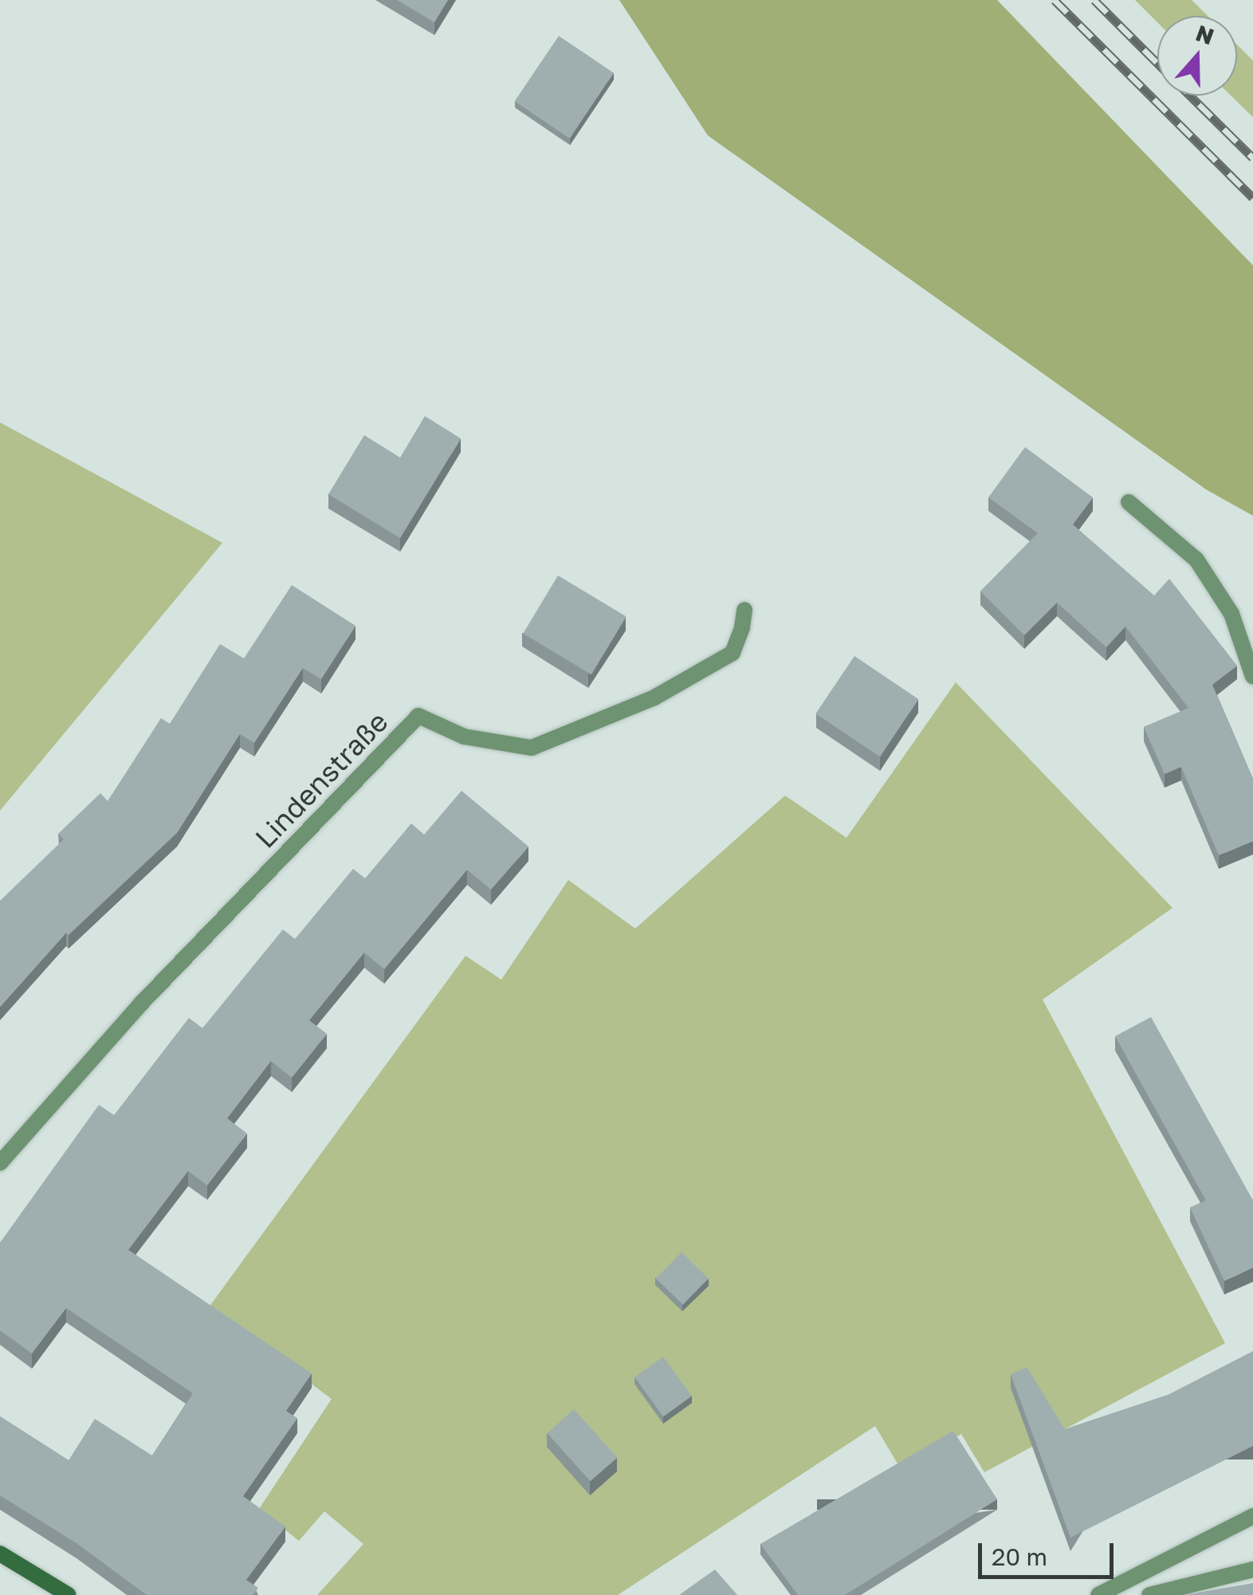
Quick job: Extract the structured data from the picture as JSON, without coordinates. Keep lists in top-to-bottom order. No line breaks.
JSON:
{"streets":{"street":["Lindenstraße"]},"scale_bar":"20 m","north":"top"}
